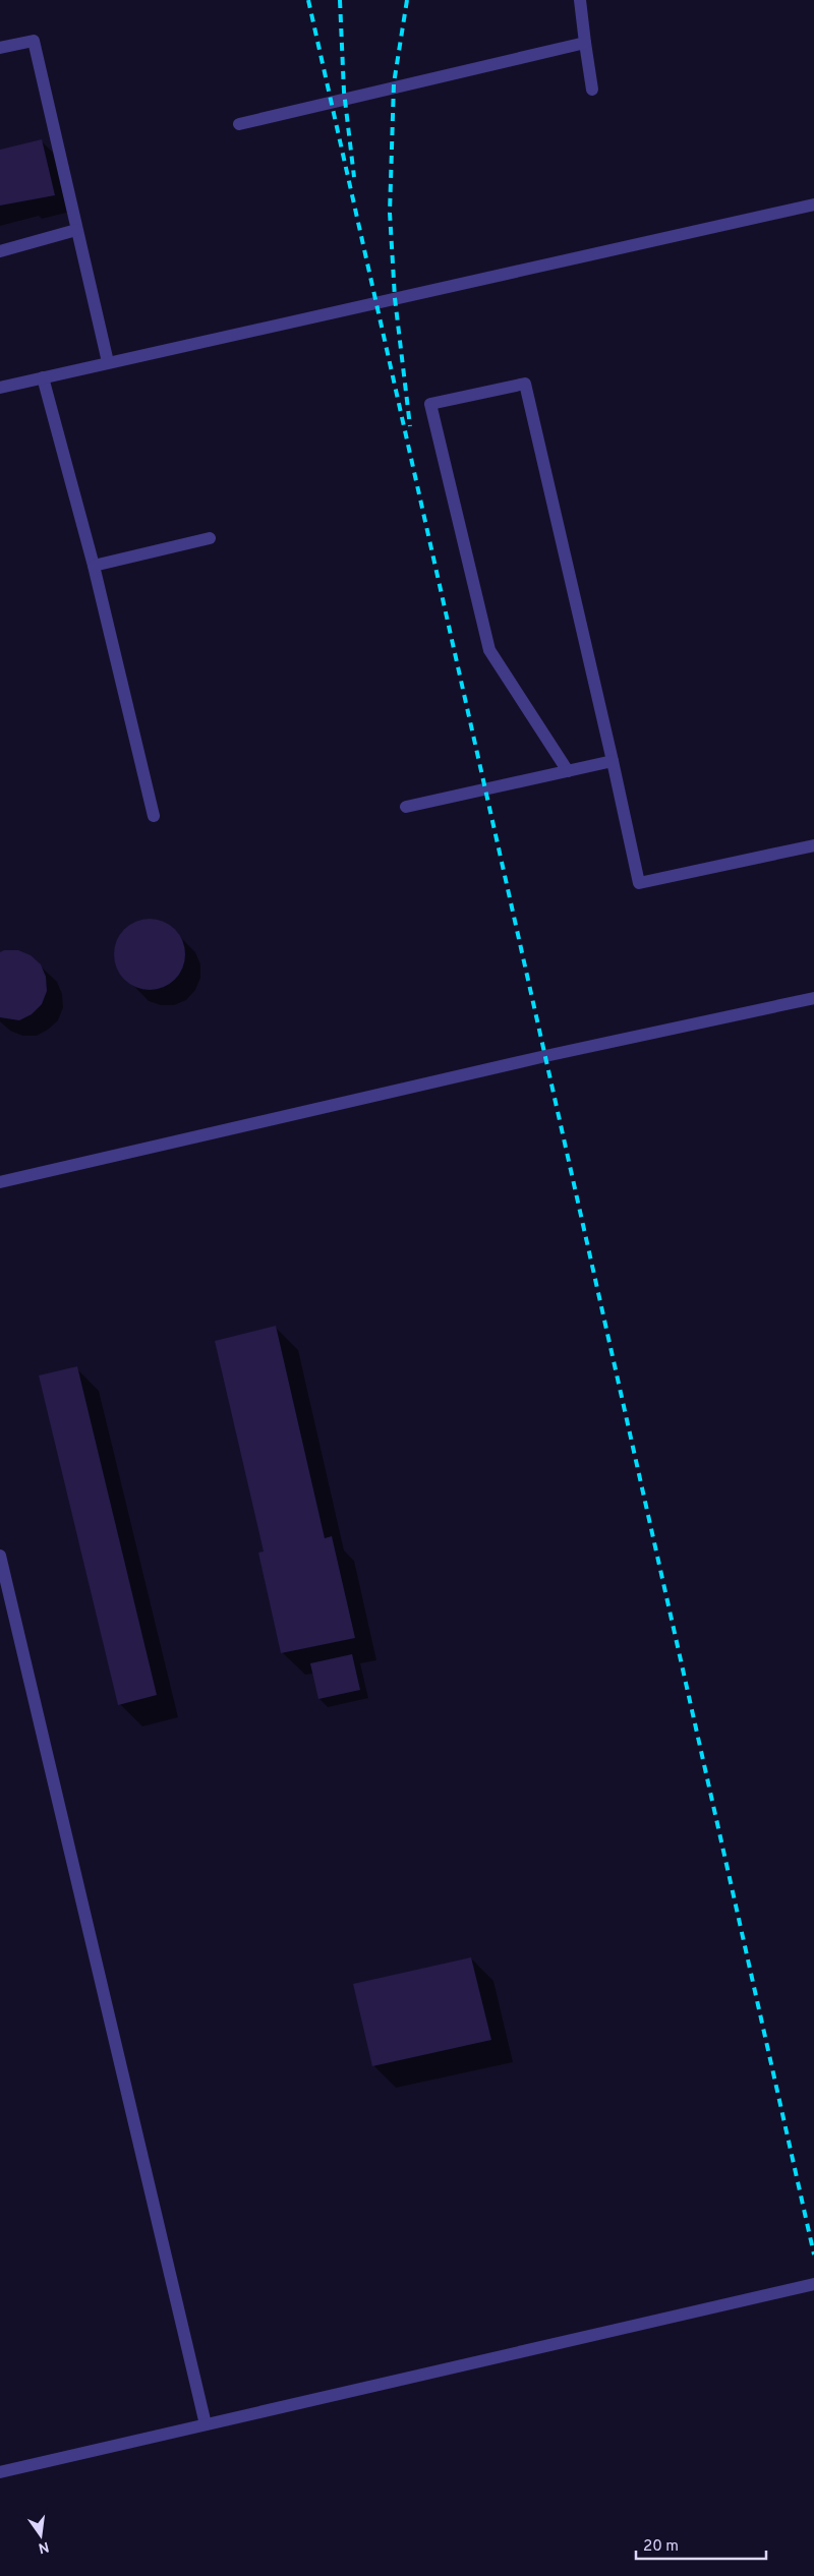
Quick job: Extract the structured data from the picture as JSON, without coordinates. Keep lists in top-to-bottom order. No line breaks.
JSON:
{"scale_bar":"20 m","north":"bottom"}
